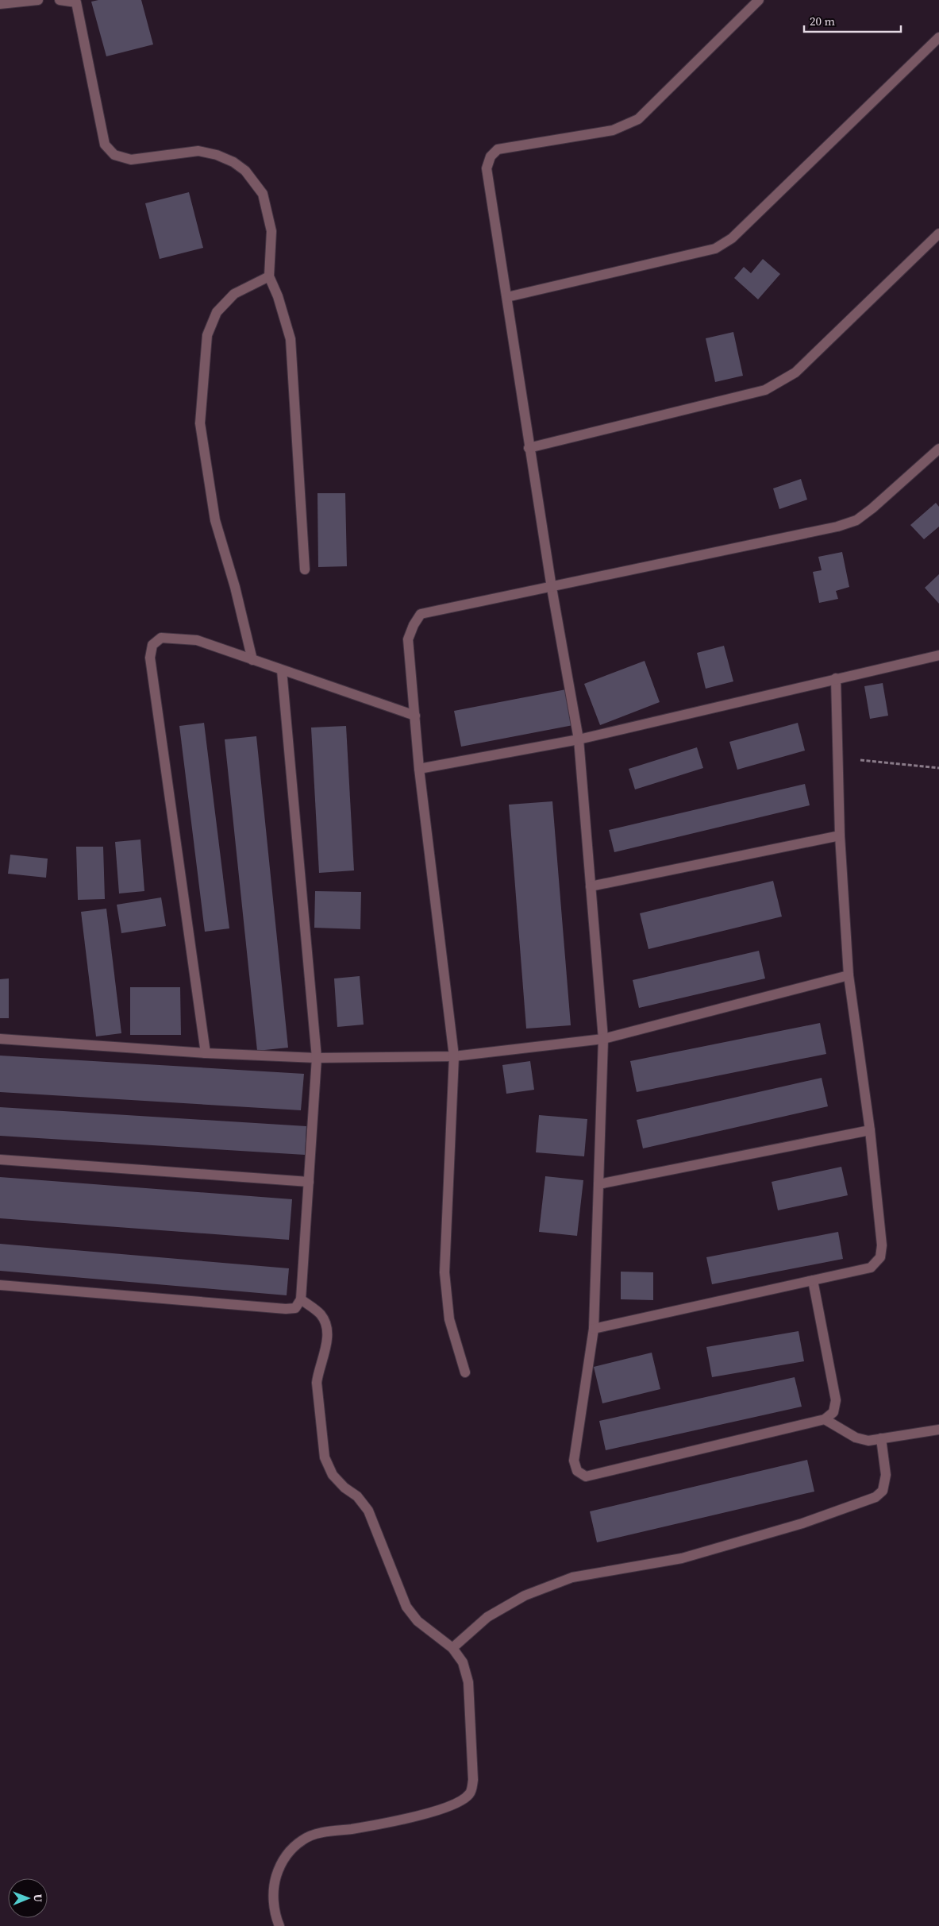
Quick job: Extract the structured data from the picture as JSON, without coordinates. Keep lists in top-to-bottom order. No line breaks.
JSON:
{"scale_bar":"20 m","north":"right"}
